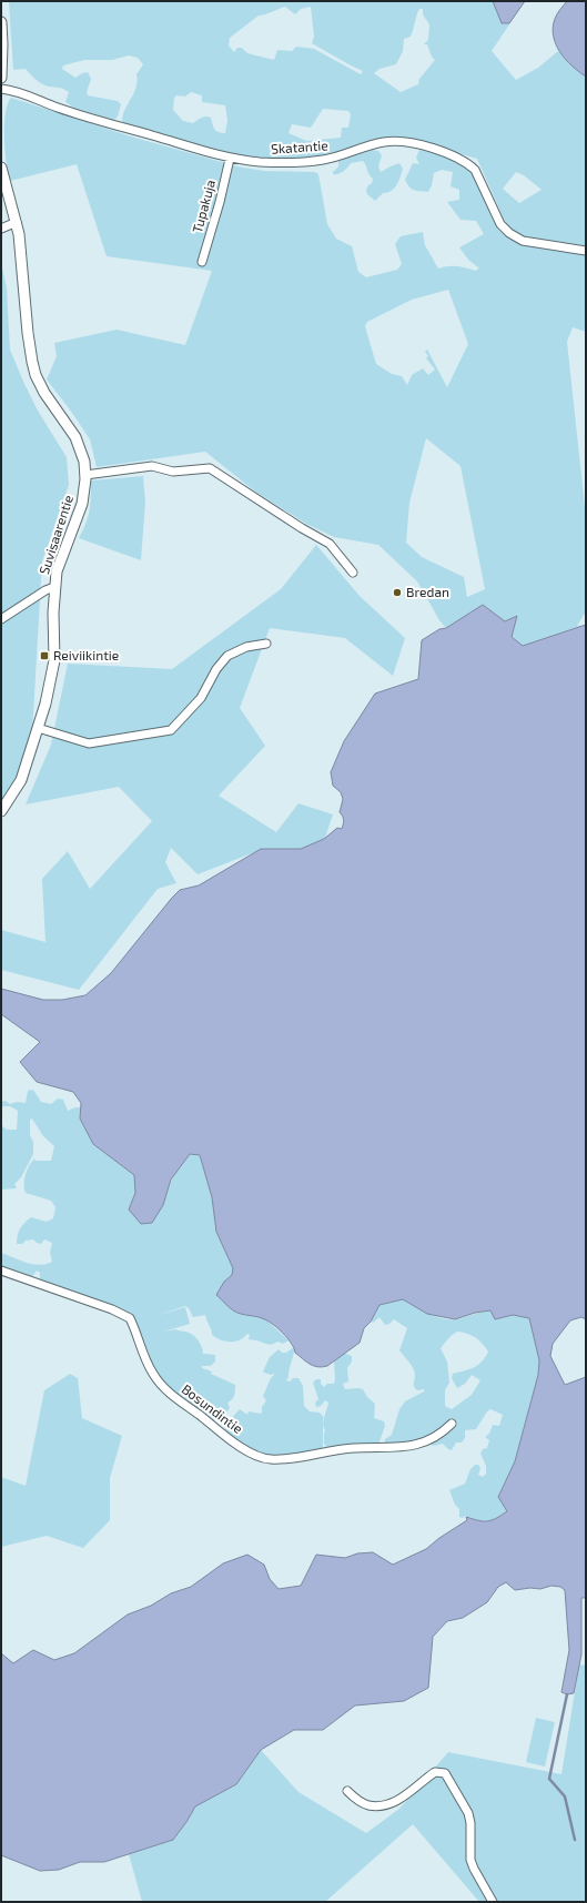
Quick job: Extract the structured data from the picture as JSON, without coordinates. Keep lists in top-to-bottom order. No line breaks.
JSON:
{"streets":{"street":["Skatantie","Tupakuja","Suvisaarentie","Bosundintie"]},"crossings":[["Skatantie","Tupakuja"]],"places":{"other":["Bredan"],"transit":["Reiviikintie"]}}
